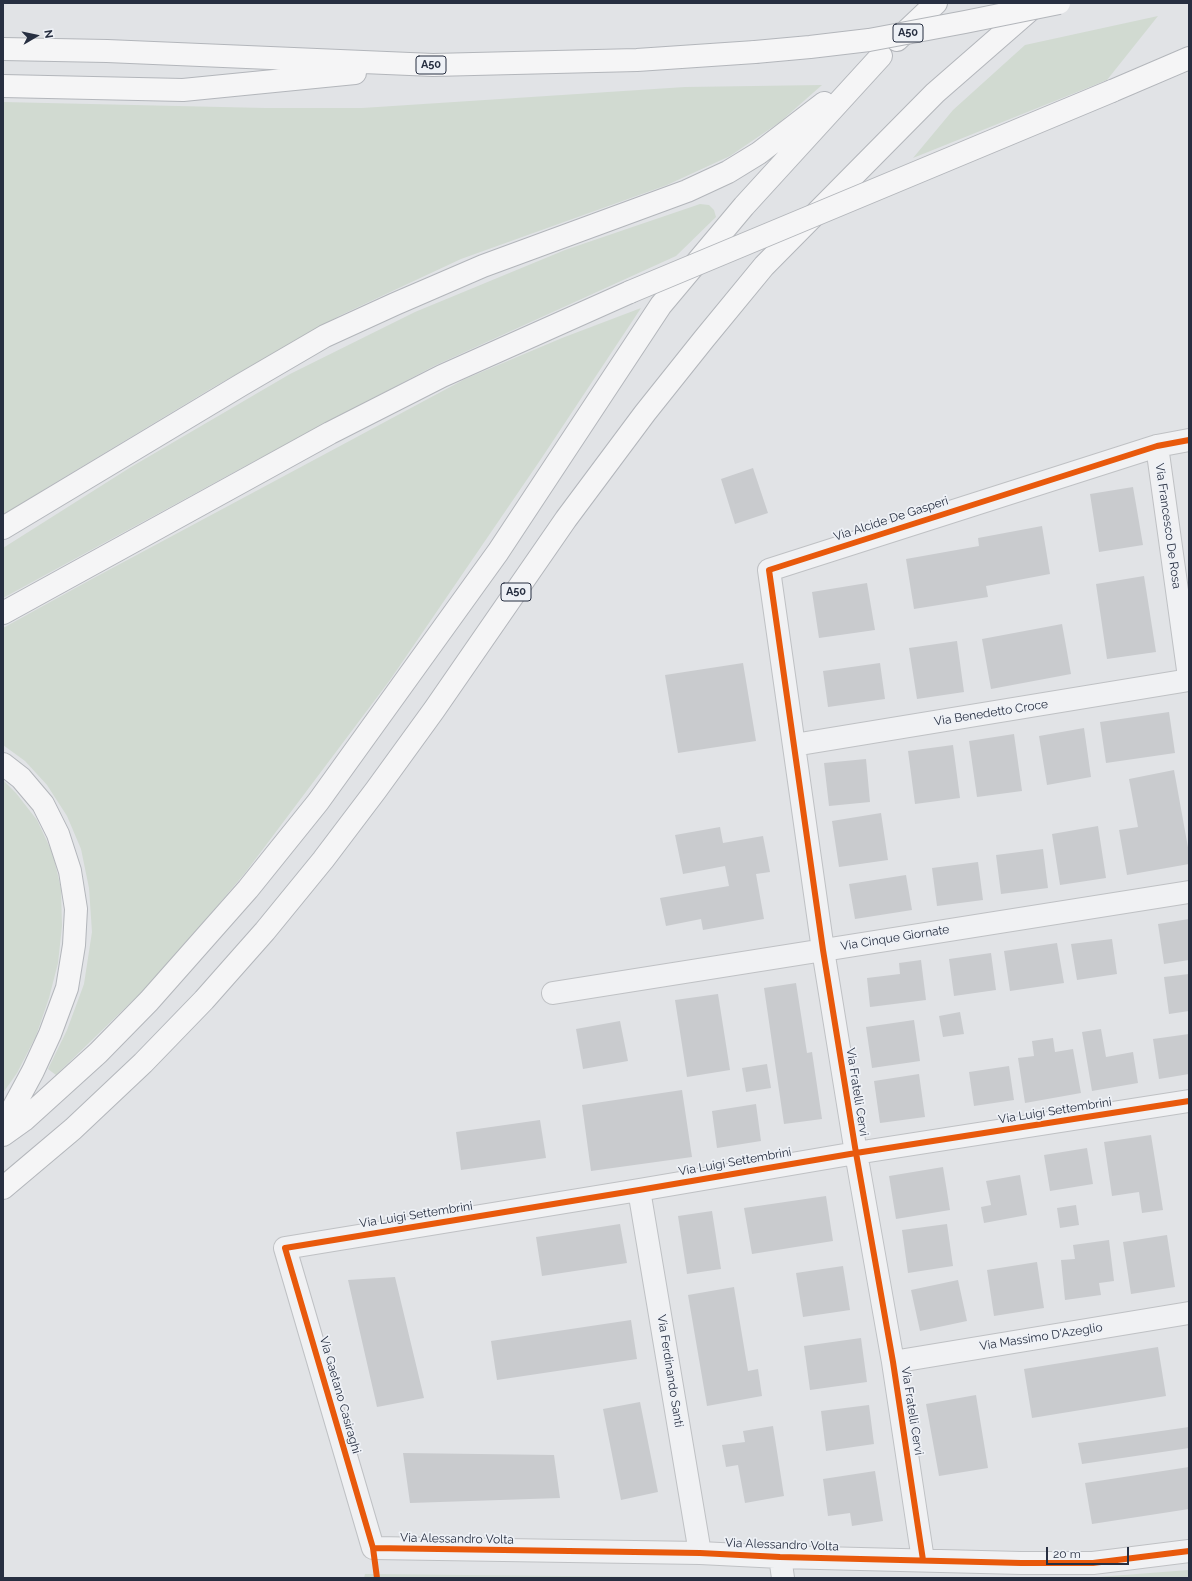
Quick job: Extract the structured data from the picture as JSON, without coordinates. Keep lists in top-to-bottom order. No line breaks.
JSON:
{"streets":{"highway":["A50"],"street":["Via Alcide De Gasperi","Via Francesco De Rosa","Via Benedetto Croce","Via Cinque Giornate","Via Fratelli Cervi","Via Luigi Settembrini","Via Massimo D'Azeglio","Via Ferdinando Santi","Via Gaetano Casiraghi","Via Alessandro Volta"]},"crossings":[["Via Alcide De Gasperi","Via Francesco De Rosa"],["Via Alcide De Gasperi","Via Benedetto Croce"],["Via Alcide De Gasperi","Via Fratelli Cervi"],["Via Benedetto Croce","Via Fratelli Cervi"],["Via Cinque Giornate","Via Fratelli Cervi"],["Via Fratelli Cervi","Via Luigi Settembrini"],["Via Fratelli Cervi","Via Massimo D'Azeglio"],["Via Fratelli Cervi","Via Alessandro Volta"],["Via Luigi Settembrini","Via Ferdinando Santi"],["Via Luigi Settembrini","Via Gaetano Casiraghi"],["Via Ferdinando Santi","Via Alessandro Volta"],["Via Gaetano Casiraghi","Via Alessandro Volta"]],"scale_bar":"20 m","north":"right"}
